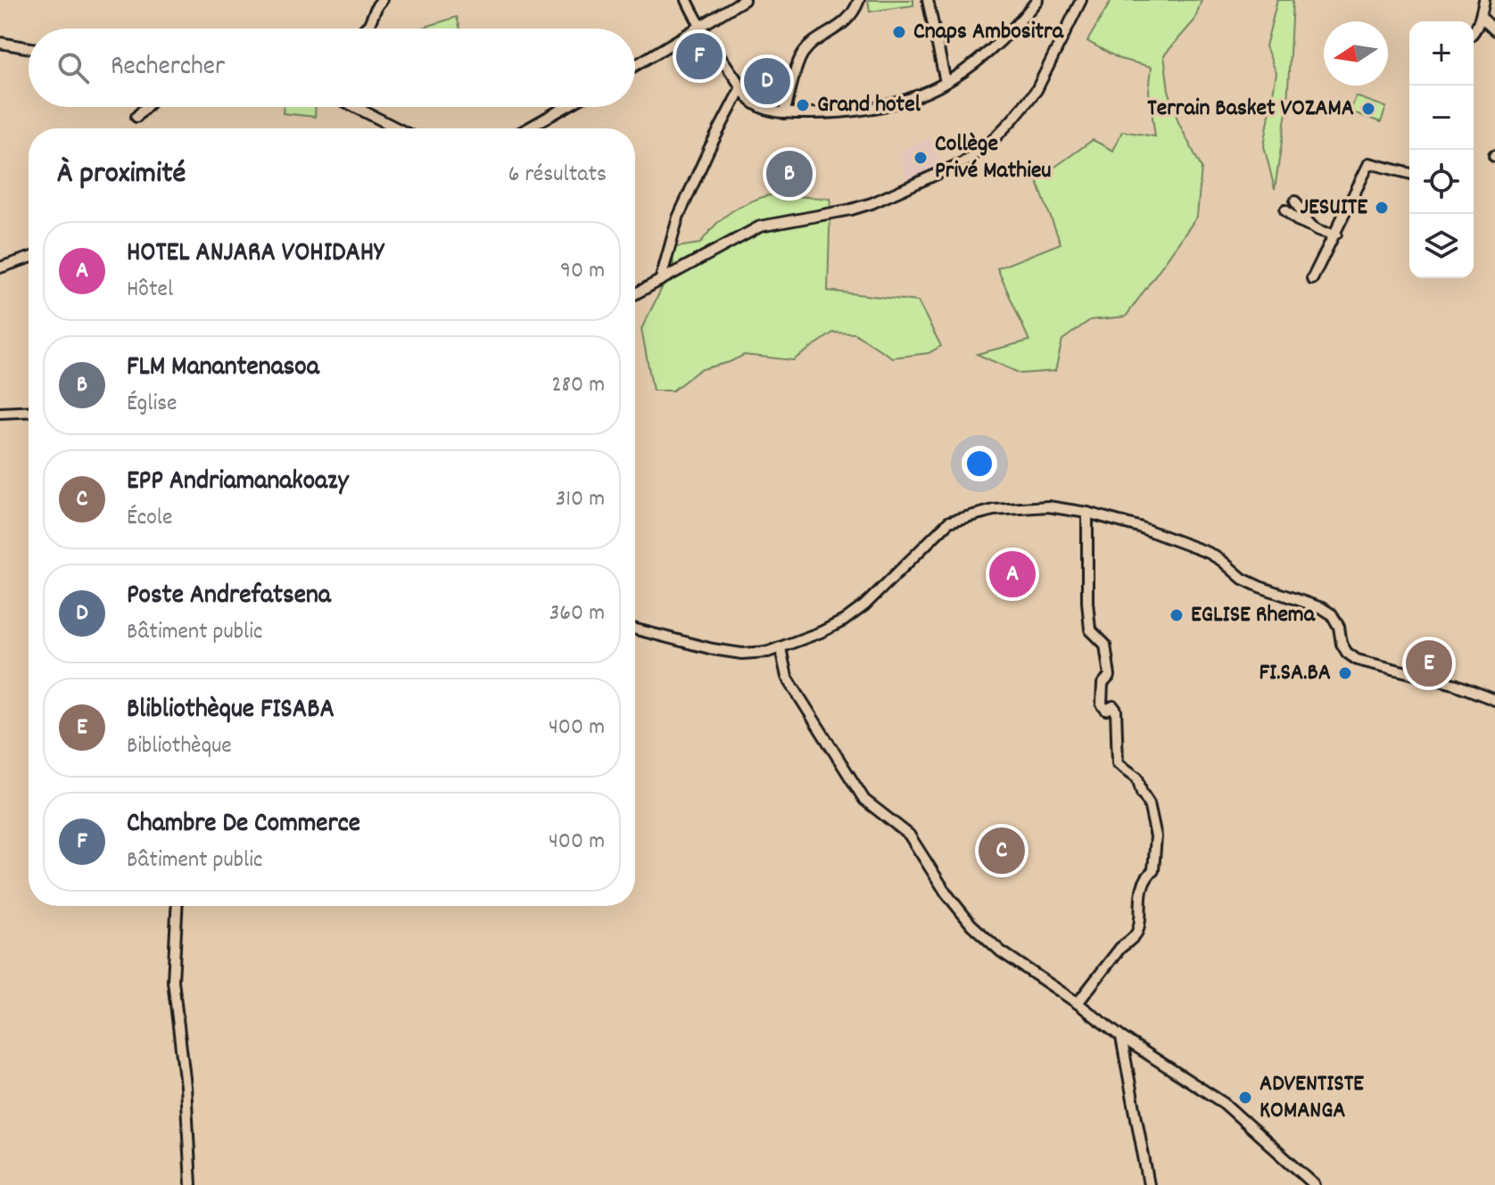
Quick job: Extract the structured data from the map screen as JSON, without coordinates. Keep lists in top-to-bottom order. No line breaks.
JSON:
{"places":["Cnaps Ambositra","Grand hotel","Terrain Basket VOZAMA","Collège Privé Mathieu","JESUITE","EGLISE Rhema","FI.SA.BA","ADVENTISTE KOMANGA"],"north":"left","page":{"map_buttons":["+","−"],"search":"Rechercher","pins":["F","D","B","A","E","C"],"heading":["À proximité","6 résultats"],"list":[{"mark":"A","name":"HOTEL ANJARA VOHIDAHY","note":"Hôtel","value":"90 m"},{"mark":"B","name":"FLM Manantenasoa","note":"Église","value":"280 m"},{"mark":"C","name":"EPP Andriamanakoazy","note":"École","value":"310 m"},{"mark":"D","name":"Poste Andrefatsena","note":"Bâtiment public","value":"360 m"},{"mark":"E","name":"Blibliothèque FISABA","note":"Bibliothèque","value":"400 m"},{"mark":"F","name":"Chambre De Commerce","note":"Bâtiment public","value":"400 m"}]}}
